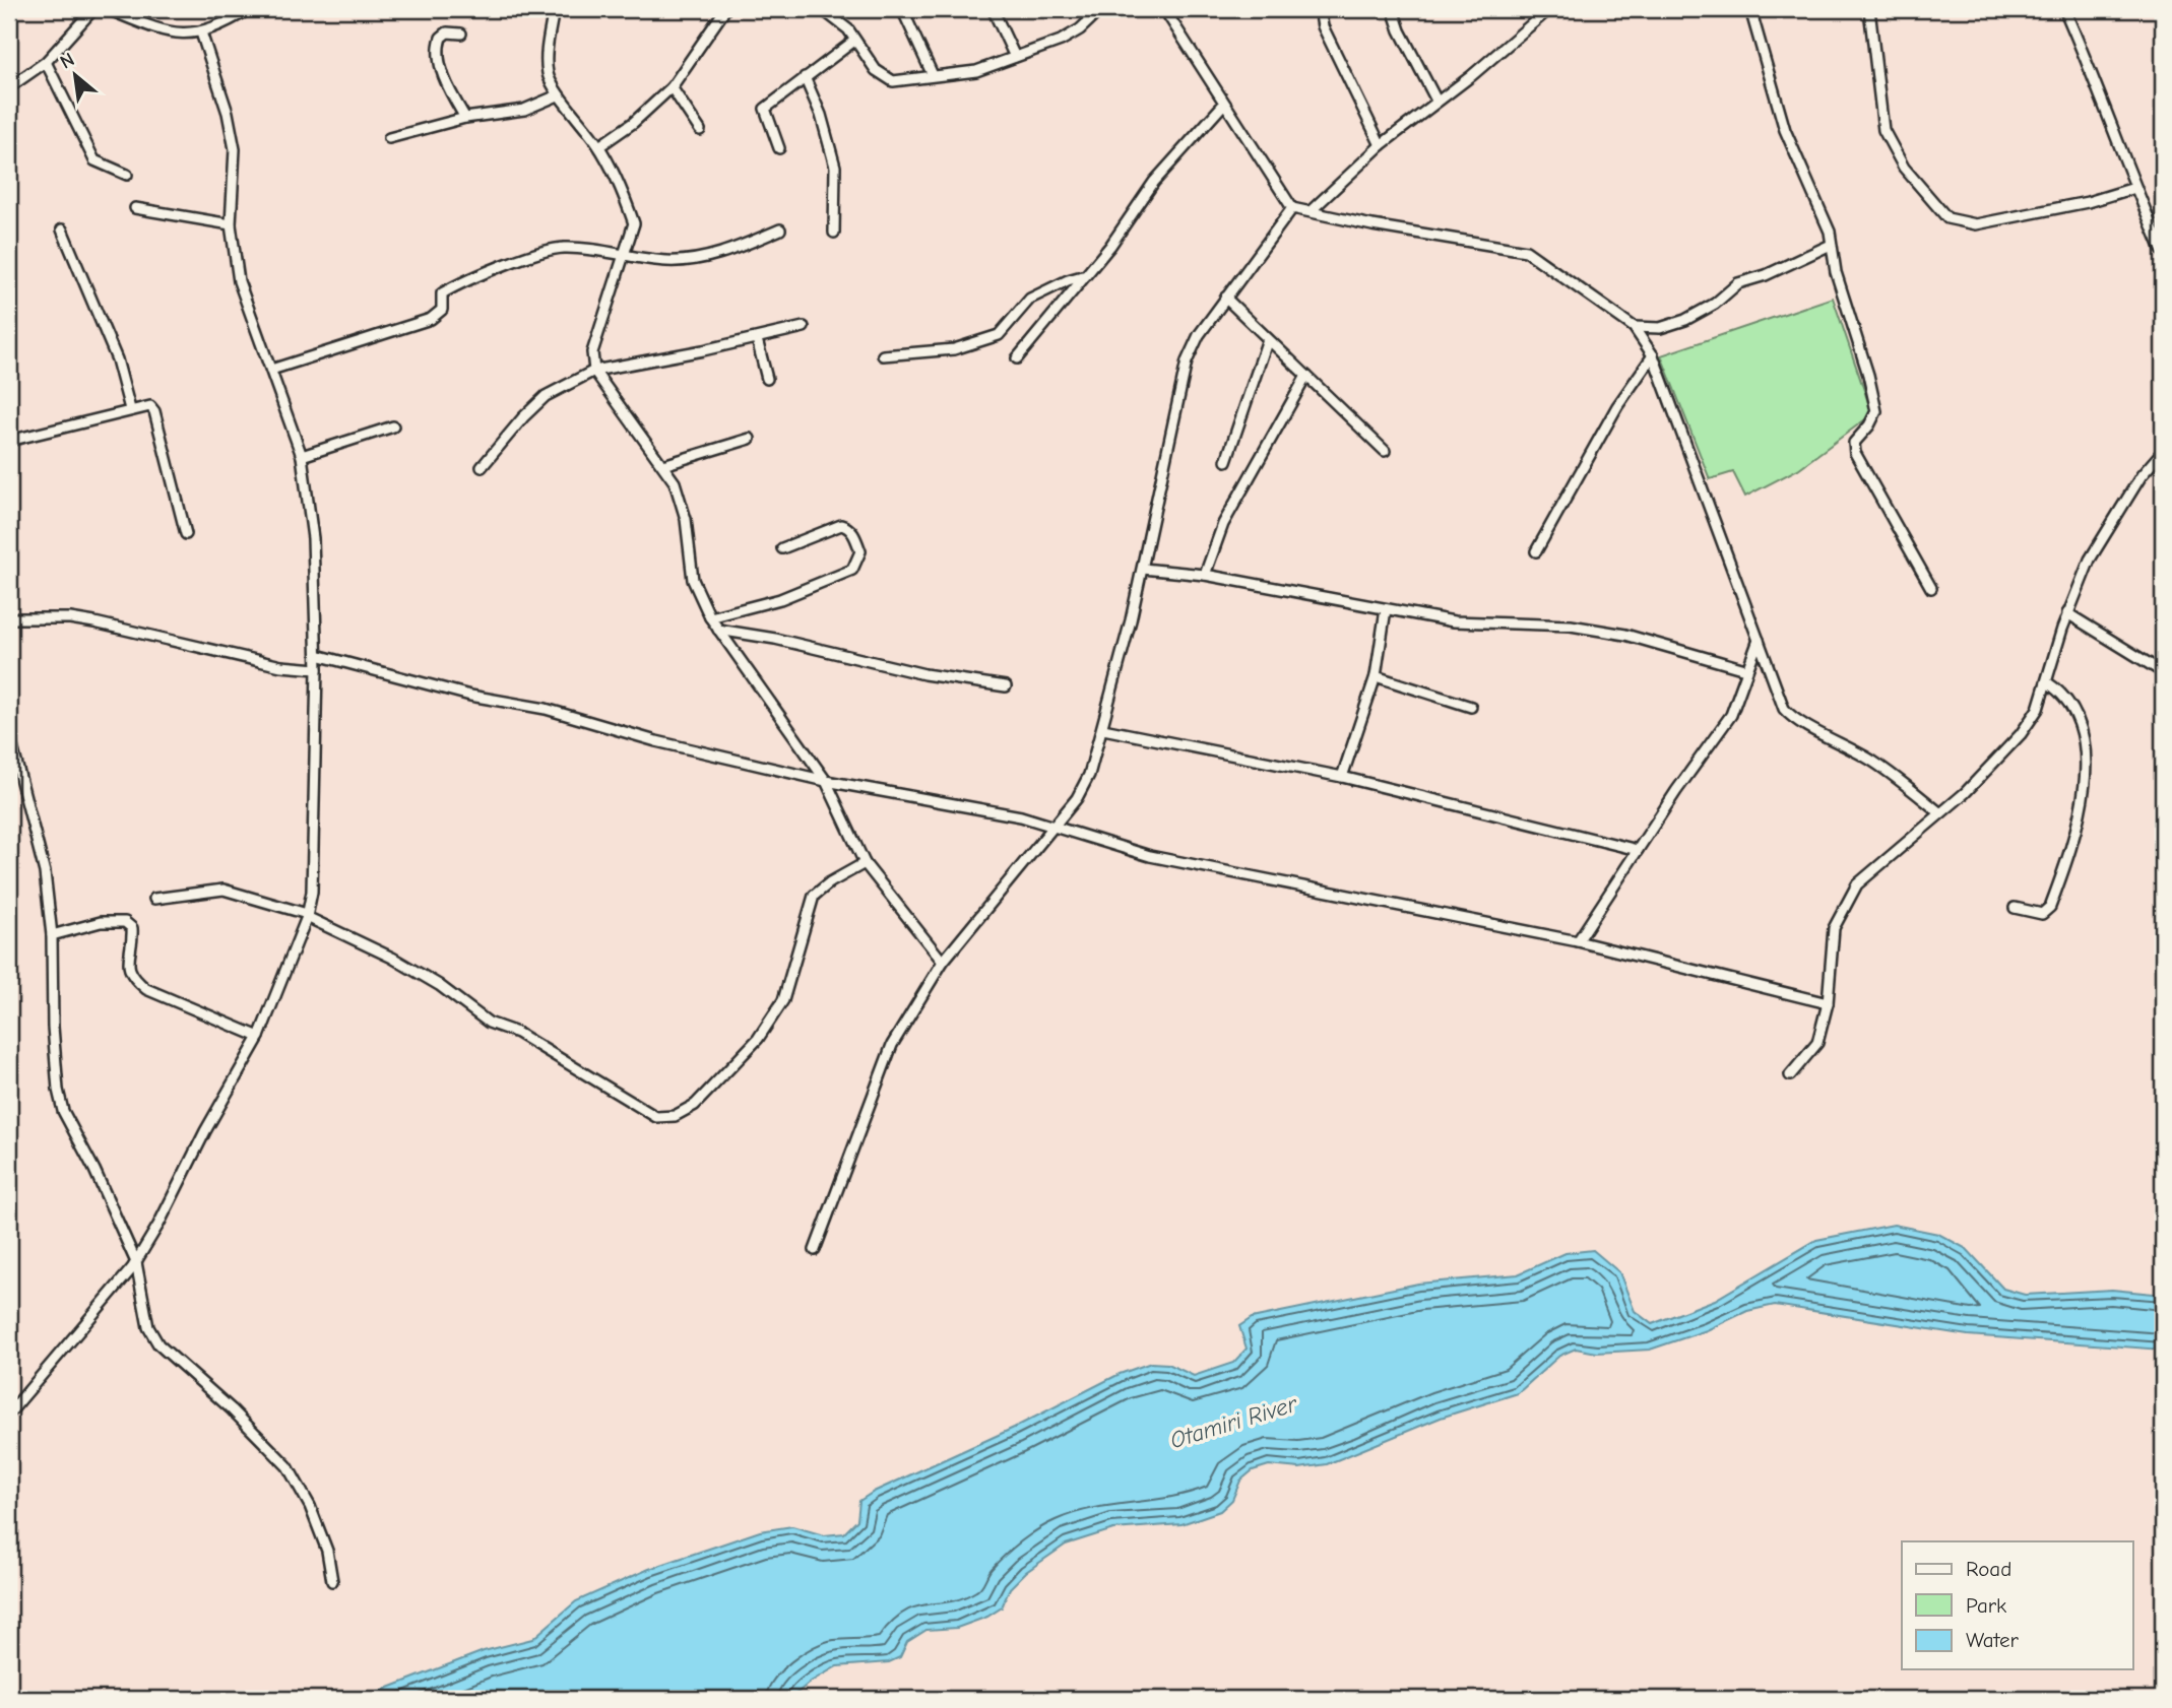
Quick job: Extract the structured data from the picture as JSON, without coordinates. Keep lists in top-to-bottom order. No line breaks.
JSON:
{"water":["Otamiri River"],"legend":["Road","Park","Water"],"north":"top left"}
